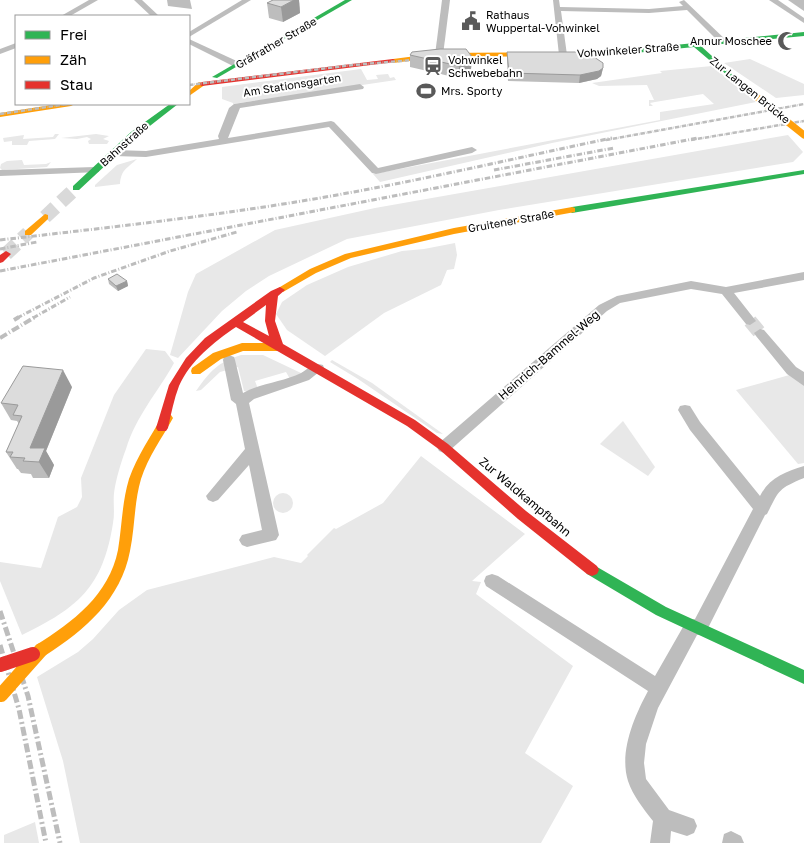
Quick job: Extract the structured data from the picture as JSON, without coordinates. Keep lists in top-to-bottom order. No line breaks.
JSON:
{"streets":{"main road":["Gräfrather Straße","Vohwinkeler Straße","Zur Langen Brücke","Bahnstraße","Gruitener Straße","Zur Waldkampfbahn"],"street":["Am Stationsgarten","Heinrich-Bammel-Weg"]},"crossings":[["Gräfrather Straße","Vohwinkeler Straße"],["Vohwinkeler Straße","Zur Langen Brücke"],["Gruitener Straße","Zur Waldkampfbahn"],["Heinrich-Bammel-Weg","Zur Waldkampfbahn"]],"places":{"public building":["Rathaus Wuppertal-Vohwinkel"],"mosque":["Annur Moschee"],"station":["Vohwinkel Schwebebahn"],"sports":["Mrs. Sporty"]},"legend":["Frei","Zäh","Stau"]}
